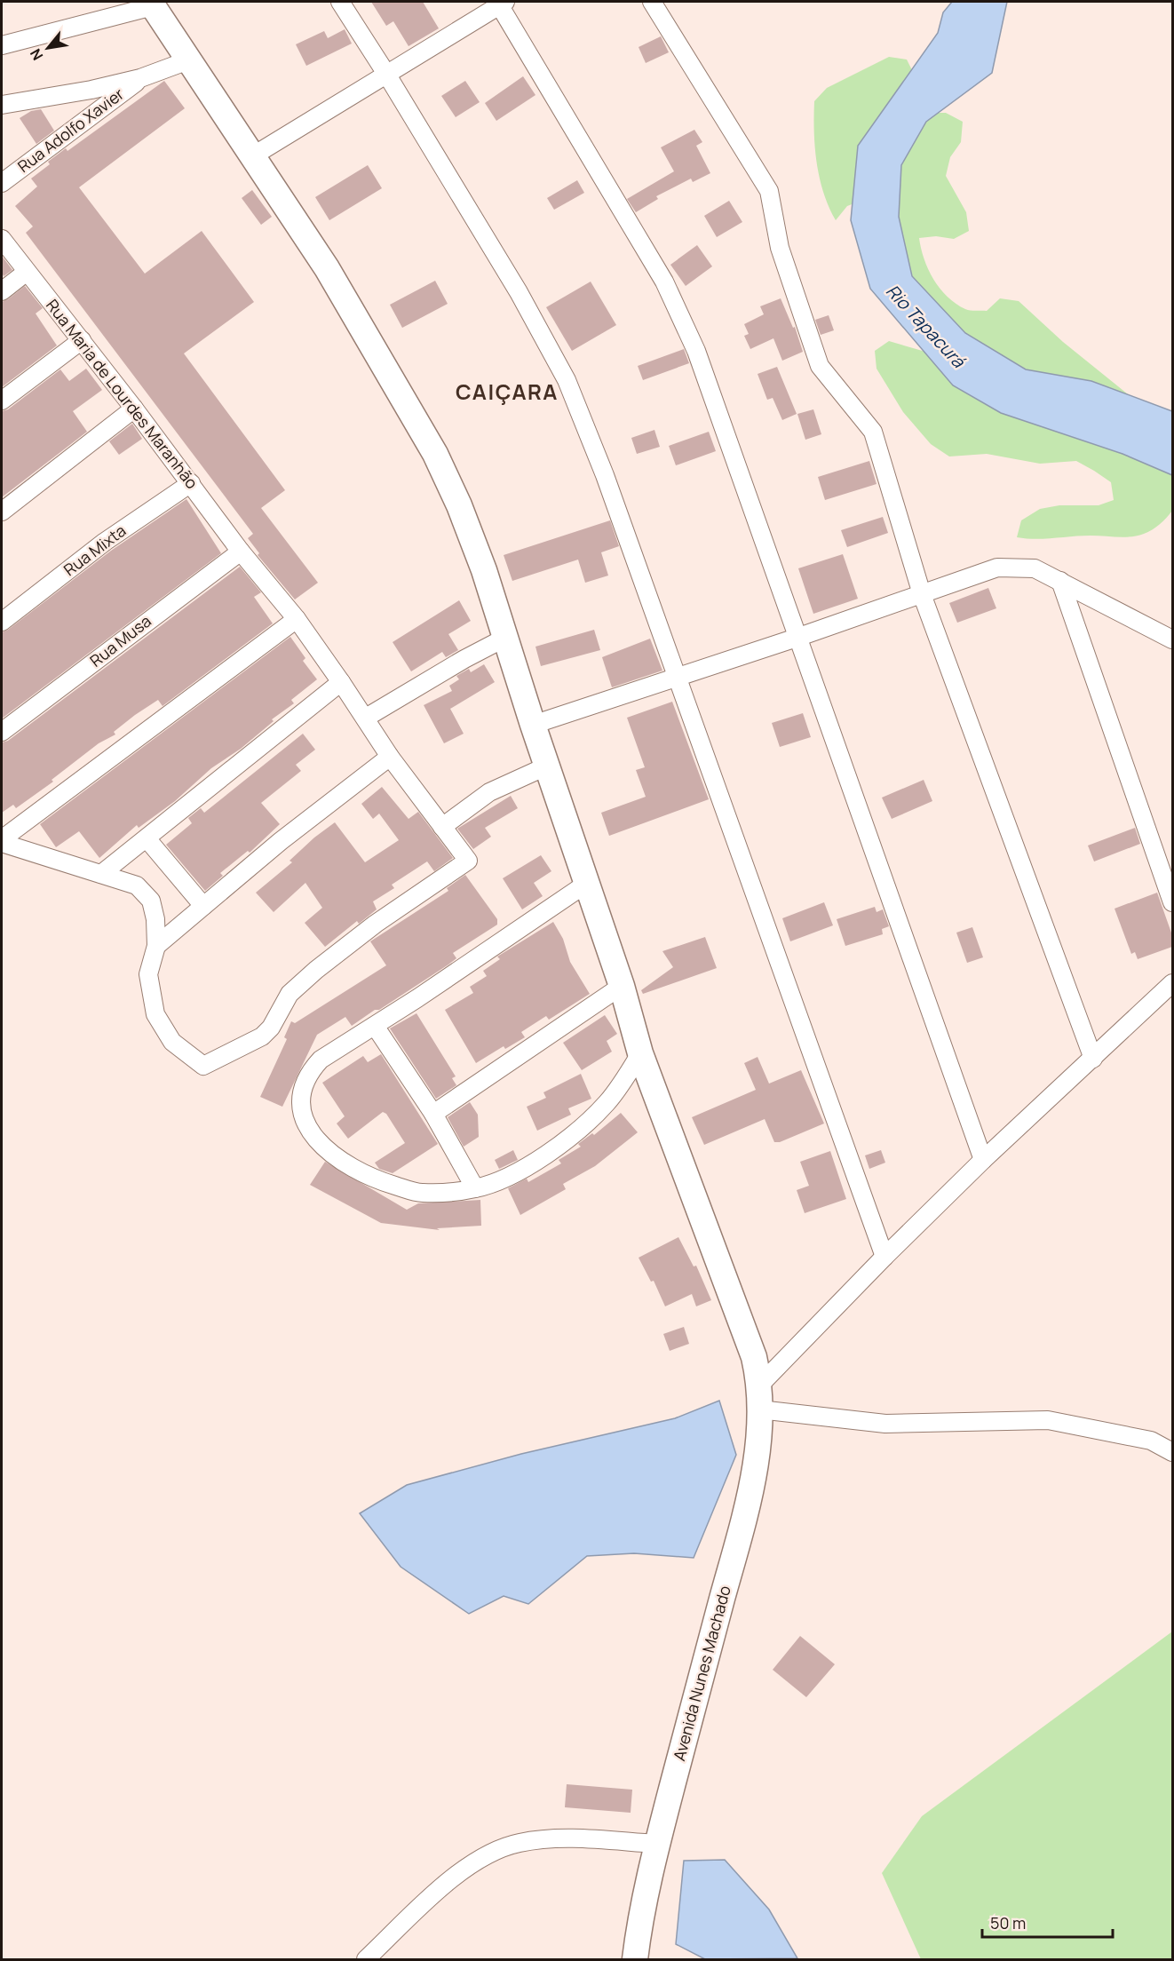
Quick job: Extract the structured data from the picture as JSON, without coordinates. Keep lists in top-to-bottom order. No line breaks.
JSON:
{"streets":{"main road":["Avenida Nunes Machado"],"street":["Rua Adolfo Xavier","Rua Maria de Lourdes Maranhão","Rua Mixta","Rua Musa"]},"crossings":[["Rua Maria de Lourdes Maranhão","Rua Mixta"],["Rua Maria de Lourdes Maranhão","Rua Musa"]],"districts":["CAIÇARA"],"water":["Rio Tapacurá"],"scale_bar":"50 m","north":"bottom left"}
